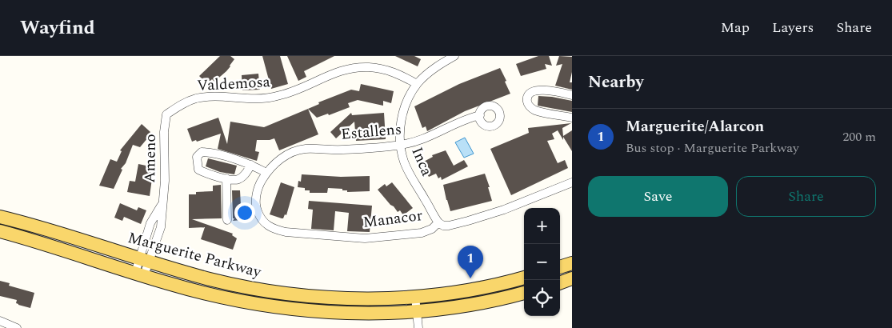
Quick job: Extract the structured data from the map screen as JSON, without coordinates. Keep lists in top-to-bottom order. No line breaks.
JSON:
{"streets":{"main road":["Marguerite Parkway"],"street":["Valdemosa","Estallens","Ameno","Inca","Manacor"]},"crossings":[["Valdemosa","Ameno"],["Valdemosa","Inca"],["Estallens","Inca"],["Estallens","Manacor"],["Ameno","Marguerite Parkway"],["Inca","Manacor"]],"page":{"header":"Wayfind","nav":["Map","Layers","Share"],"heading":"Nearby","list":[{"mark":"1","name":"Marguerite/Alarcon","note":"Bus stop · Marguerite Parkway","value":"200 m"}],"buttons":["Save","Share"],"map_buttons":["+","−"],"pins":"1"}}
